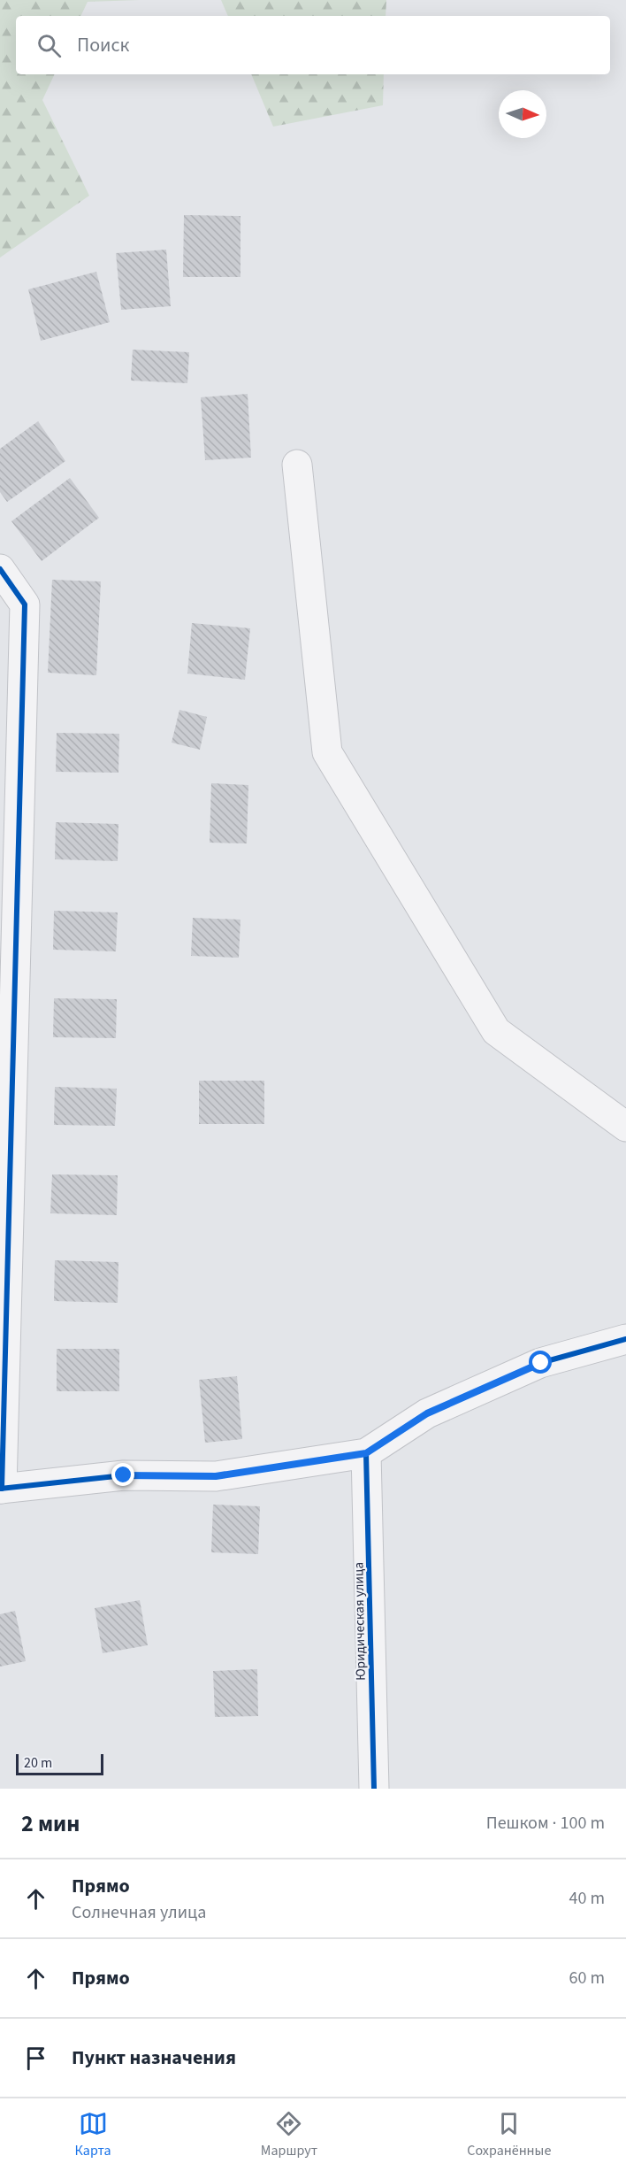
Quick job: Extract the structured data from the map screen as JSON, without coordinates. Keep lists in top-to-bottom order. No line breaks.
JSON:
{"streets":{"street":["Юридическая улица"]},"scale_bar":"20 m","north":"right","page":{"search":"Поиск","scale":"20 m","heading":["2 мин","Пешком · 100 m"],"list":[["Прямо","Солнечная улица","40 m"],["Прямо","60 m"],"Пункт назначения"],"nav":["Карта","Маршрут","Сохранённые"]}}
